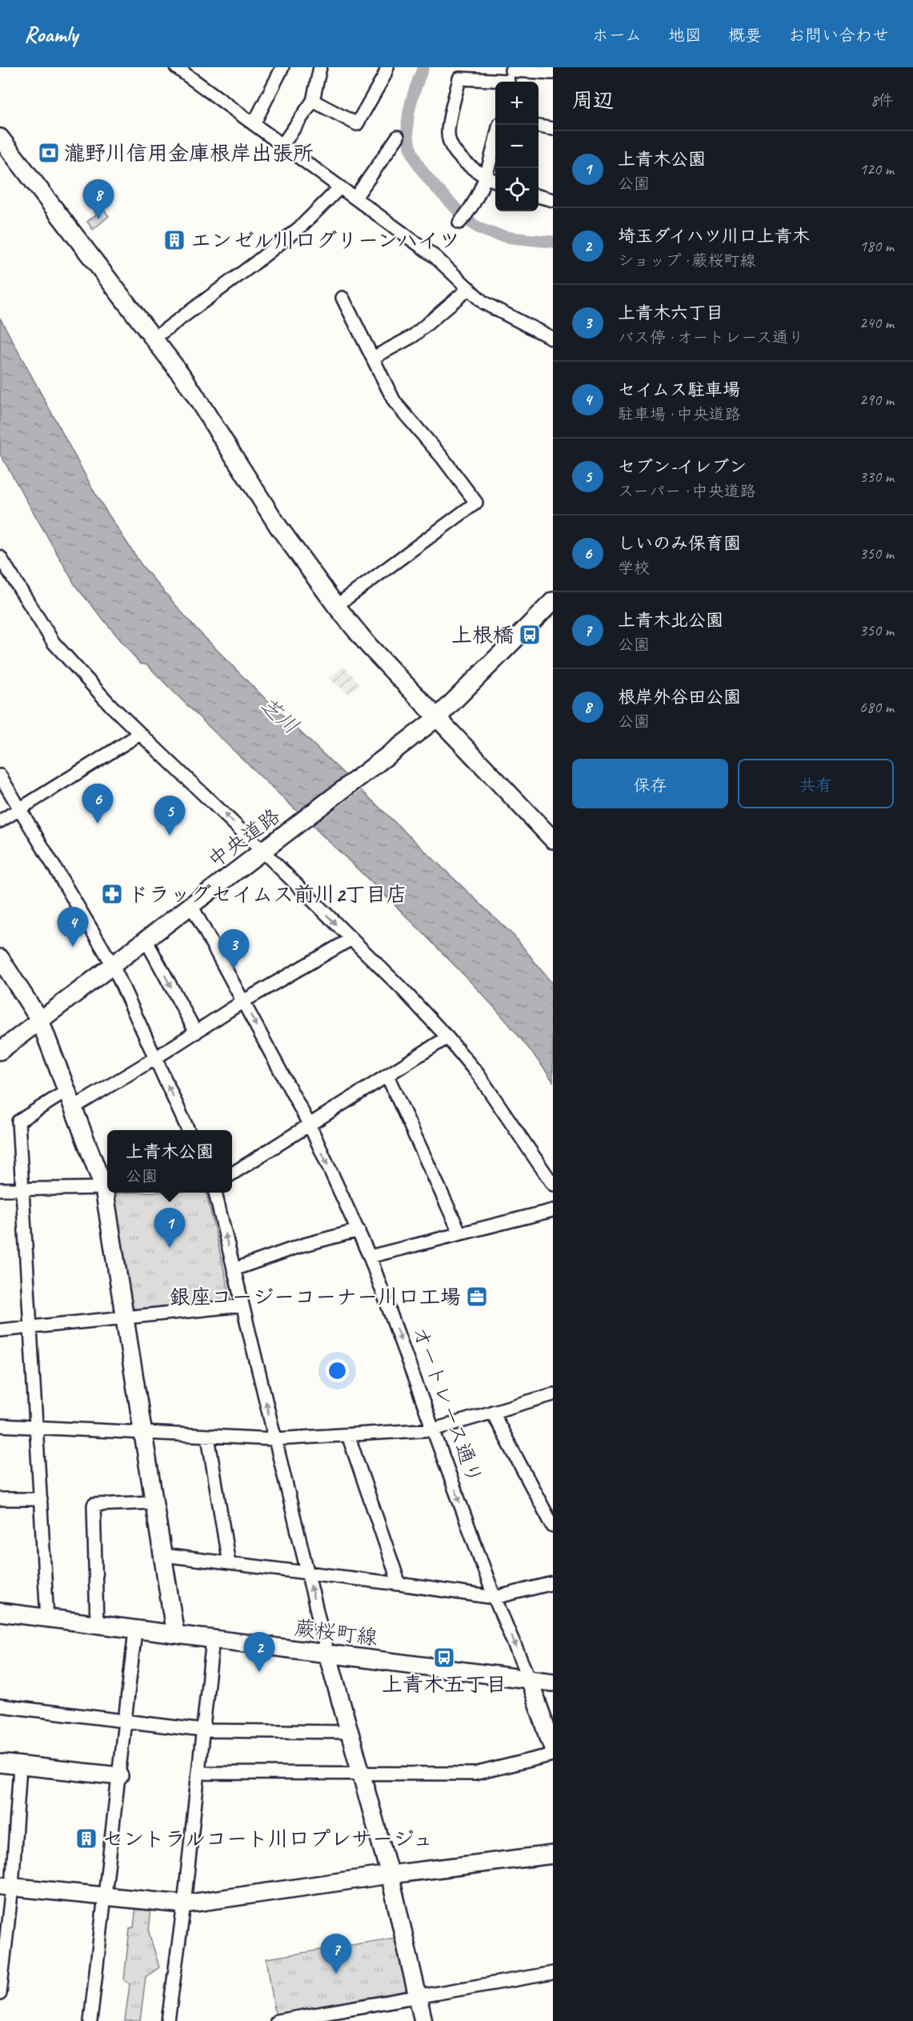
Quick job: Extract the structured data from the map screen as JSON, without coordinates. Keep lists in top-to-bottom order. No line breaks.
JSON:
{"streets":{"street":["中央道路","オートレース通り","蕨桜町線"]},"crossings":[["中央道路","オートレース通り"],["オートレース通り","蕨桜町線"]],"water":["芝川"],"places":{"bank":["瀧野川信用金庫根岸出張所"],"building":["エンゼル川口グリーンハイツ","セントラルコート川口プレサージュ"],"bus stop":["上根橋","上青木五丁目"],"pharmacy":["ドラッグセイムス前川2丁目店"],"office":["銀座コージーコーナー川口工場"]},"page":{"header":"Roamly","nav":["ホーム","地図","概要","お問い合わせ"],"heading":["周辺","8件"],"map_buttons":["+","−"],"list":[{"mark":"1","name":"上青木公園","note":"公園","value":"120 m"},{"mark":"2","name":"埼玉ダイハツ川口上青木","note":"ショップ · 蕨桜町線","value":"180 m"},{"mark":"3","name":"上青木六丁目","note":"バス停 · オートレース通り","value":"240 m"},{"mark":"4","name":"セイムス駐車場","note":"駐車場 · 中央道路","value":"290 m"},{"mark":"5","name":"セブン-イレブン","note":"スーパー · 中央道路","value":"330 m"},{"mark":"6","name":"しいのみ保育園","note":"学校","value":"350 m"},{"mark":"7","name":"上青木北公園","note":"公園","value":"350 m"},{"mark":"8","name":"根岸外谷田公園","note":"公園","value":"680 m"}],"pins":["8","6","5","4","3","1","2","7"],"buttons":["保存","共有"],"popup":["上青木公園","公園"]}}
